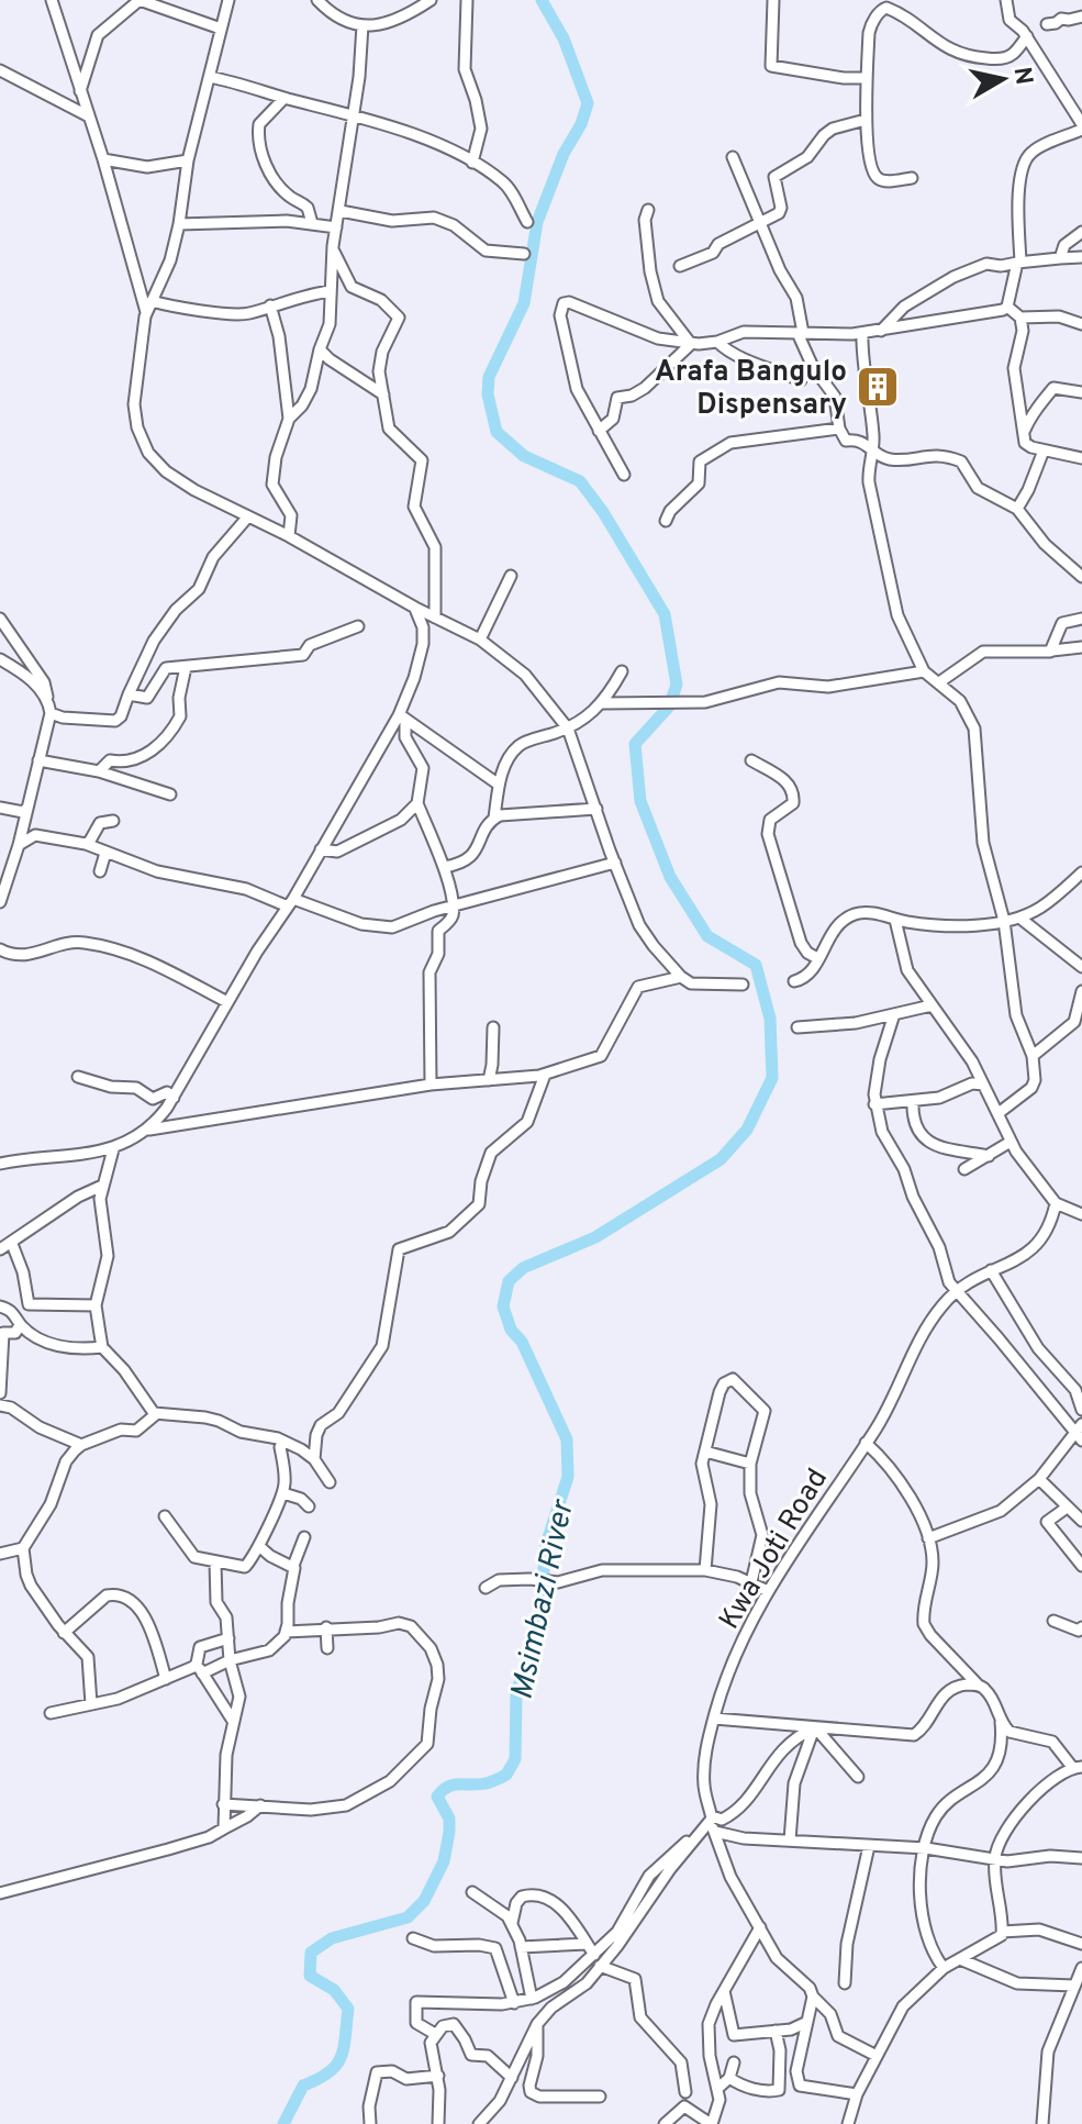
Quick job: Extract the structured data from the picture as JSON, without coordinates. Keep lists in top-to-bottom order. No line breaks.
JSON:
{"streets":{"street":["Kwa Joti Road"]},"water":["Msimbazi River"],"places":{"building":["Arafa Bangulo Dispensary"]},"north":"right"}
